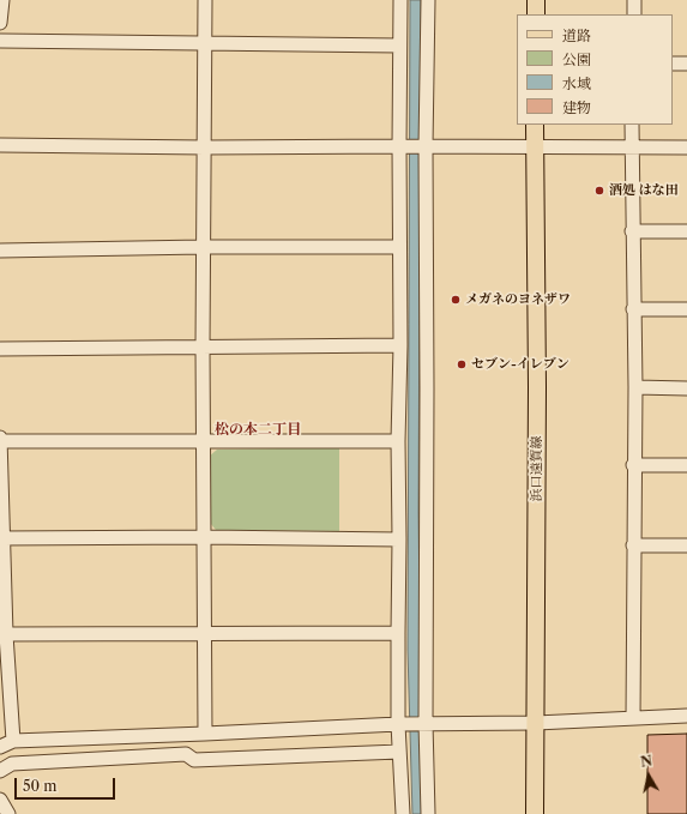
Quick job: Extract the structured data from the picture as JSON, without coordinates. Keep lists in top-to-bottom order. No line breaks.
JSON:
{"streets":{"main road":["浜口遠賀線"]},"districts":["松の本二丁目"],"places":["酒処 はな田","メガネのヨネザワ","セブン-イレブン"],"legend":["道路","公園","水域","建物"],"scale_bar":"50 m","north":"top"}
